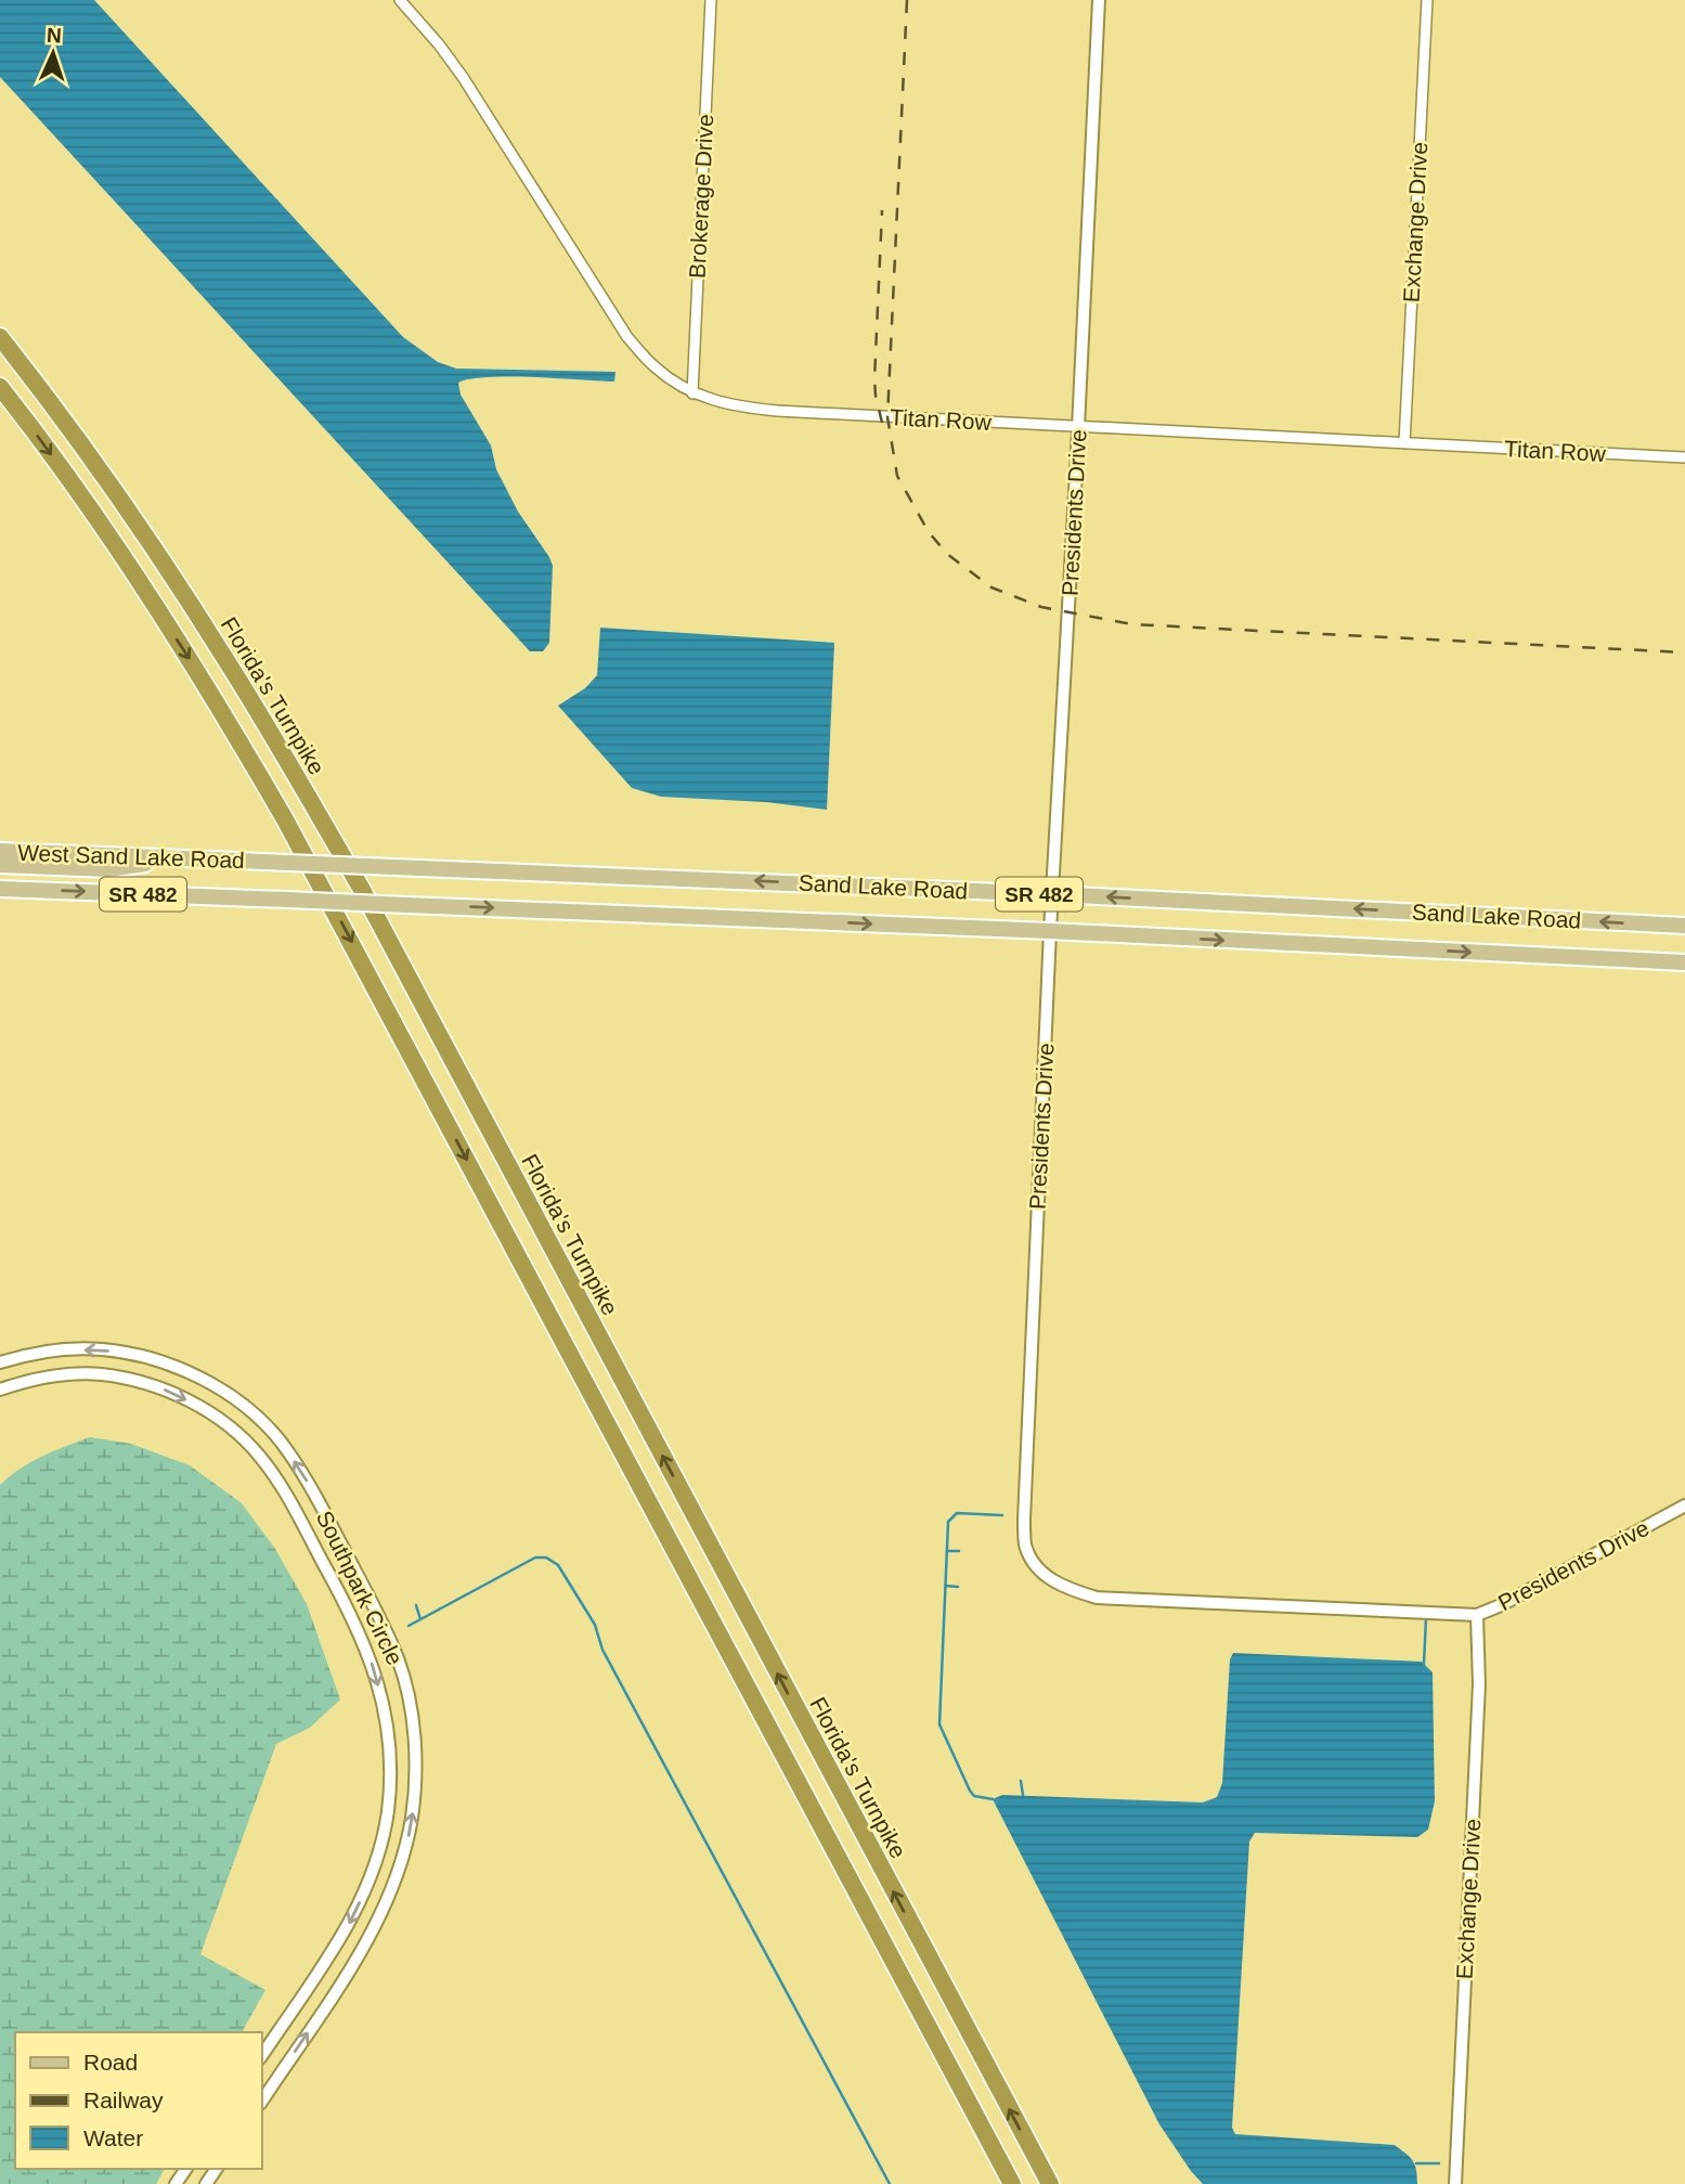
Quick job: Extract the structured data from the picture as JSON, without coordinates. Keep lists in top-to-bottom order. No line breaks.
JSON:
{"streets":{"highway":["Florida's Turnpike"],"main road":["West Sand Lake Road","Sand Lake Road","SR 482"],"street":["Brokerage Drive","Exchange Drive","Titan Row","Presidents Drive","Southpark Circle"]},"crossings":[["Brokerage Drive","Titan Row"],["Exchange Drive","Titan Row"],["Exchange Drive","Presidents Drive"],["Titan Row","Presidents Drive"],["Presidents Drive","Sand Lake Road"],["West Sand Lake Road","Sand Lake Road"]],"legend":["Road","Railway","Water"],"north":"top"}
